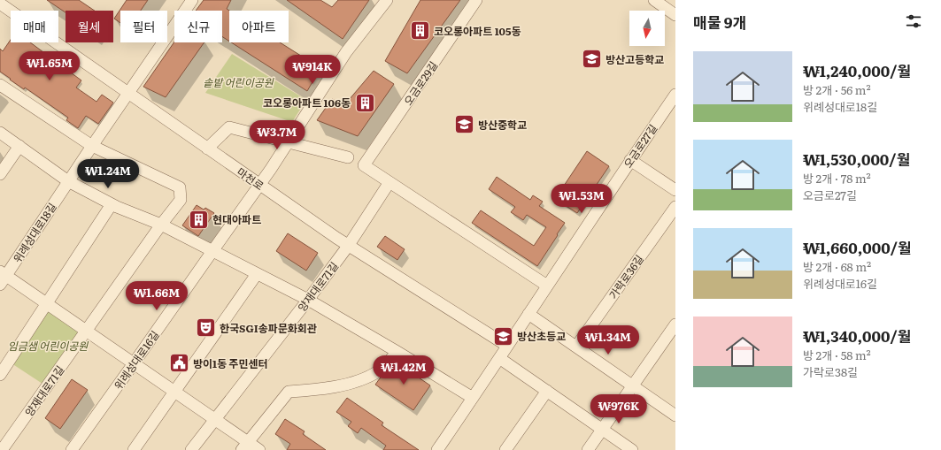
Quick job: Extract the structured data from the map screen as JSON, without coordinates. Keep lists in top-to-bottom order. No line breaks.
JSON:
{"streets":{"street":["오금로29길","오금로27길","마천로","위례성대로18길","가락로36길","양재대로71길","위례성대로16길"]},"crossings":[["오금로29길","양재대로71길"],["오금로27길","마천로"],["마천로","위례성대로18길"],["마천로","양재대로71길"],["마천로","위례성대로16길"]],"parks":["솥밭 어린이공원","임금샘 어린이공원"],"places":{"building":["코오롱아파트 105동","코오롱아파트 106동","현대아파트"],"school or university":["방산고등학교","방산중학교","방산초등교"],"theatre":["한국SGI송파문화회관"],"public building":["방이1동 주민센터"]},"north":"bottom","page":{"heading":"매물 9개","chip":["매매","월세","필터","신규","아파트"],"list":[{"name":"₩1,240,000/월","note":"방 2개 · 56 m² · 위례성대로18길"},{"name":"₩1,530,000/월","note":"방 2개 · 78 m² · 오금로27길"},{"name":"₩1,660,000/월","note":"방 2개 · 68 m² · 위례성대로16길"},{"name":"₩1,340,000/월","note":"방 2개 · 58 m² · 가락로38길"}],"price":["₩1.65M","₩914K","₩3.7M","₩1.24M","₩1.53M","₩1.66M","₩1.34M","₩1.42M","₩976K"]}}
